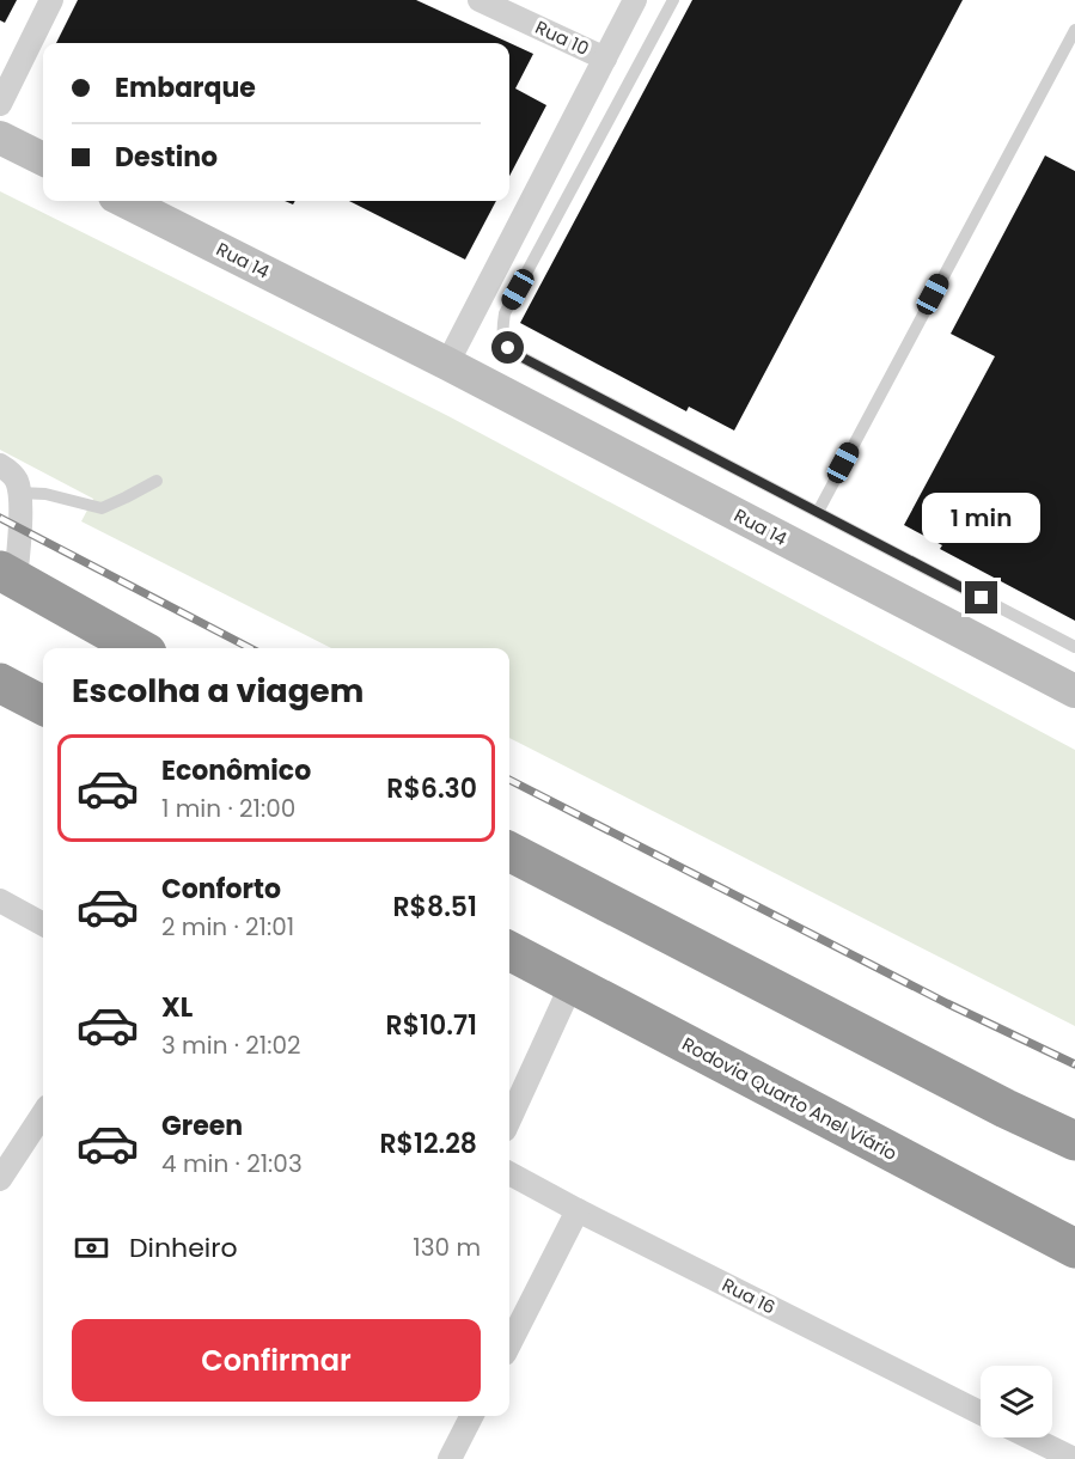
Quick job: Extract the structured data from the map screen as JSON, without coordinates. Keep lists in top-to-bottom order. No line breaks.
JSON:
{"streets":{"highway":["Rodovia Quarto Anel Viário"],"main road":["Rua 14"],"street":["Rua 10","Rua 16"]},"page":{"banner":["Embarque","Destino"],"bubble":"1 min","heading":"Escolha a viagem","list":[{"name":"Econômico","note":"1 min · 21:00","value":"R$6.30"},{"name":"Conforto","note":"2 min · 21:01","value":"R$8.51"},{"name":"XL","note":"3 min · 21:02","value":"R$10.71"},{"name":"Green","note":"4 min · 21:03","value":"R$12.28"}],"pay":["Dinheiro","130 m"],"buttons":"Confirmar"}}
